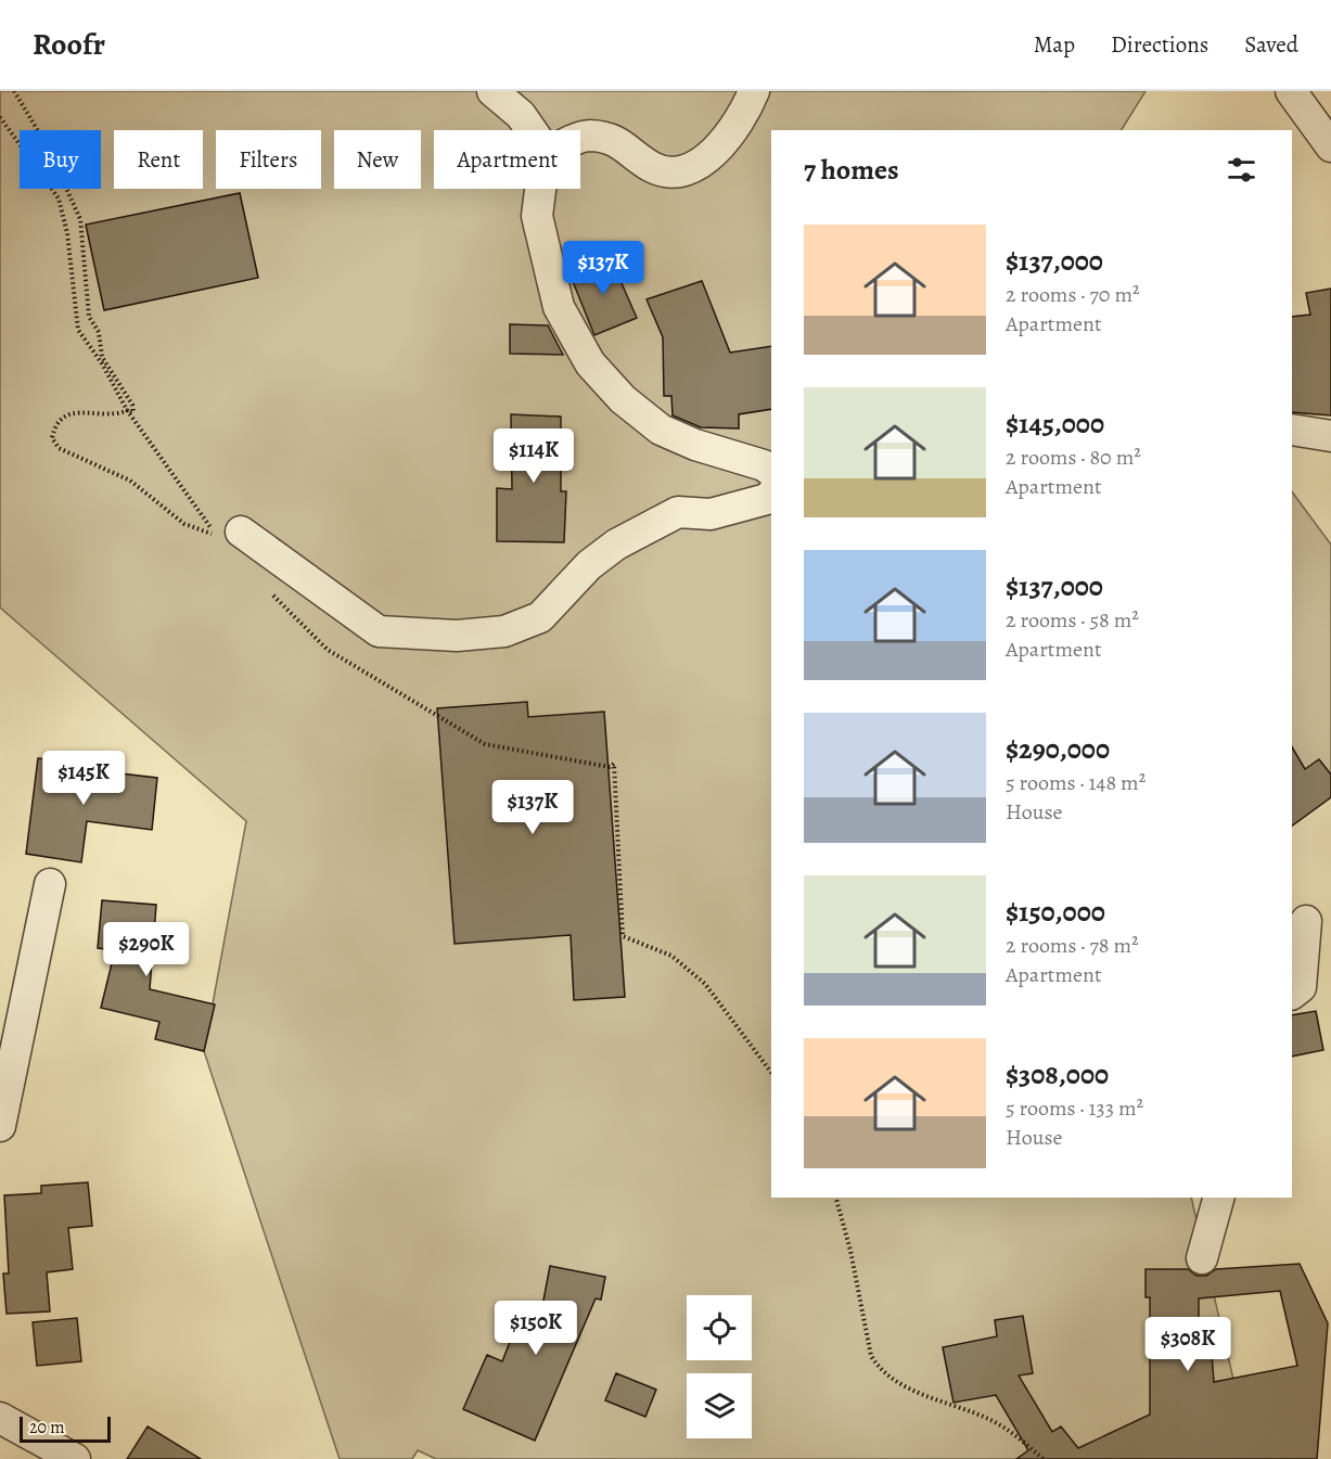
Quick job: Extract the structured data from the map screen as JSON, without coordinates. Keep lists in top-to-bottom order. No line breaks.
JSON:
{"scale_bar":"20 m","page":{"header":"Roofr","nav":["Map","Directions","Saved"],"chip":["Buy","Rent","Filters","New","Apartment"],"heading":"7 homes","list":[{"name":"$137,000","note":"2 rooms · 70 m² · Apartment"},{"name":"$145,000","note":"2 rooms · 80 m² · Apartment"},{"name":"$137,000","note":"2 rooms · 58 m² · Apartment"},{"name":"$290,000","note":"5 rooms · 148 m² · House"},{"name":"$150,000","note":"2 rooms · 78 m² · Apartment"},{"name":"$308,000","note":"5 rooms · 133 m² · House"}],"price":["$137K","$114K","$145K","$137K","$290K","$150K","$308K"],"scale":"20 m"}}
